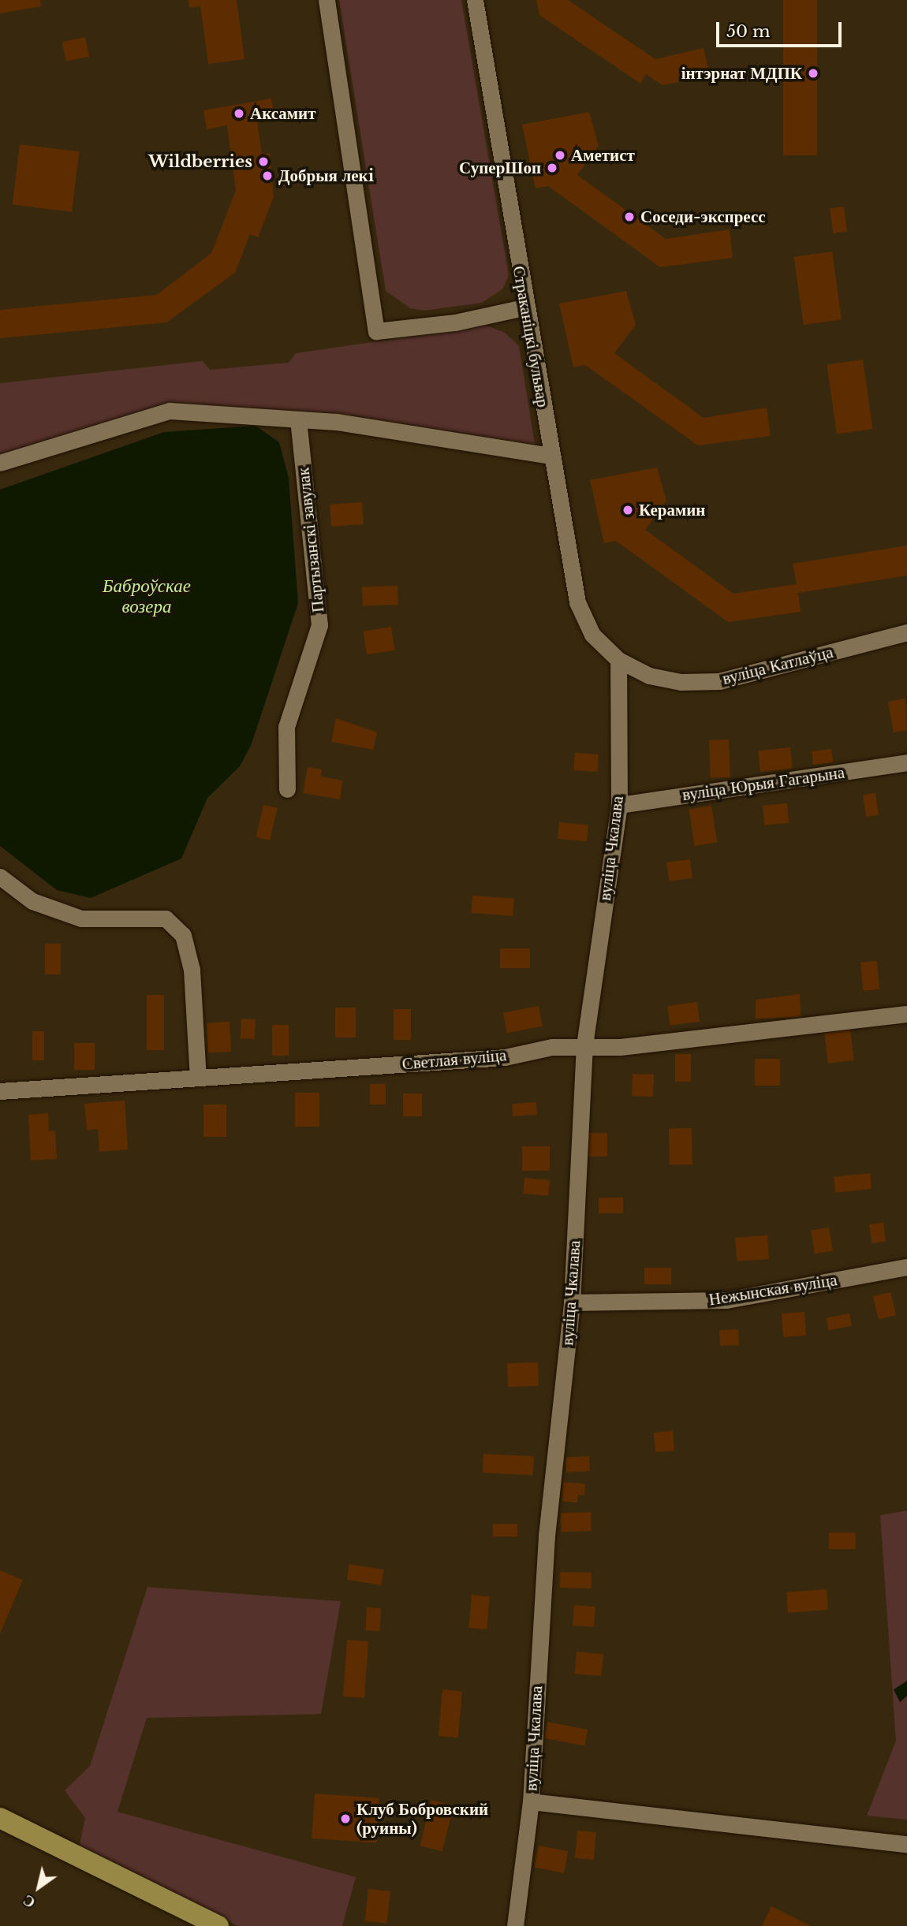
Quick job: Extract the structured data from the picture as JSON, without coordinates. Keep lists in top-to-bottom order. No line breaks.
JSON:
{"streets":{"street":["Страканіцкі бульвар","Партызанскі завулак","вуліца Катлаўца","вуліца Юрыя Гагарына","вуліца Чкалава","Светлая вуліца","Нежынская вуліца"]},"crossings":[["Страканіцкі бульвар","вуліца Катлаўца"],["Страканіцкі бульвар","вуліца Чкалава"],["вуліца Катлаўца","вуліца Чкалава"],["вуліца Юрыя Гагарына","вуліца Чкалава"],["вуліца Чкалава","Светлая вуліца"],["вуліца Чкалава","Нежынская вуліца"]],"water":["Баброўскае возера"],"places":["інтэрнат МДПК","Аксамит","Аметист","Wildberries","СуперШоп","Добрыя лекi","Соседи-экспресс","Керамин","Клуб Бобровский (руины)"],"scale_bar":"50 m","north":"bottom left"}
